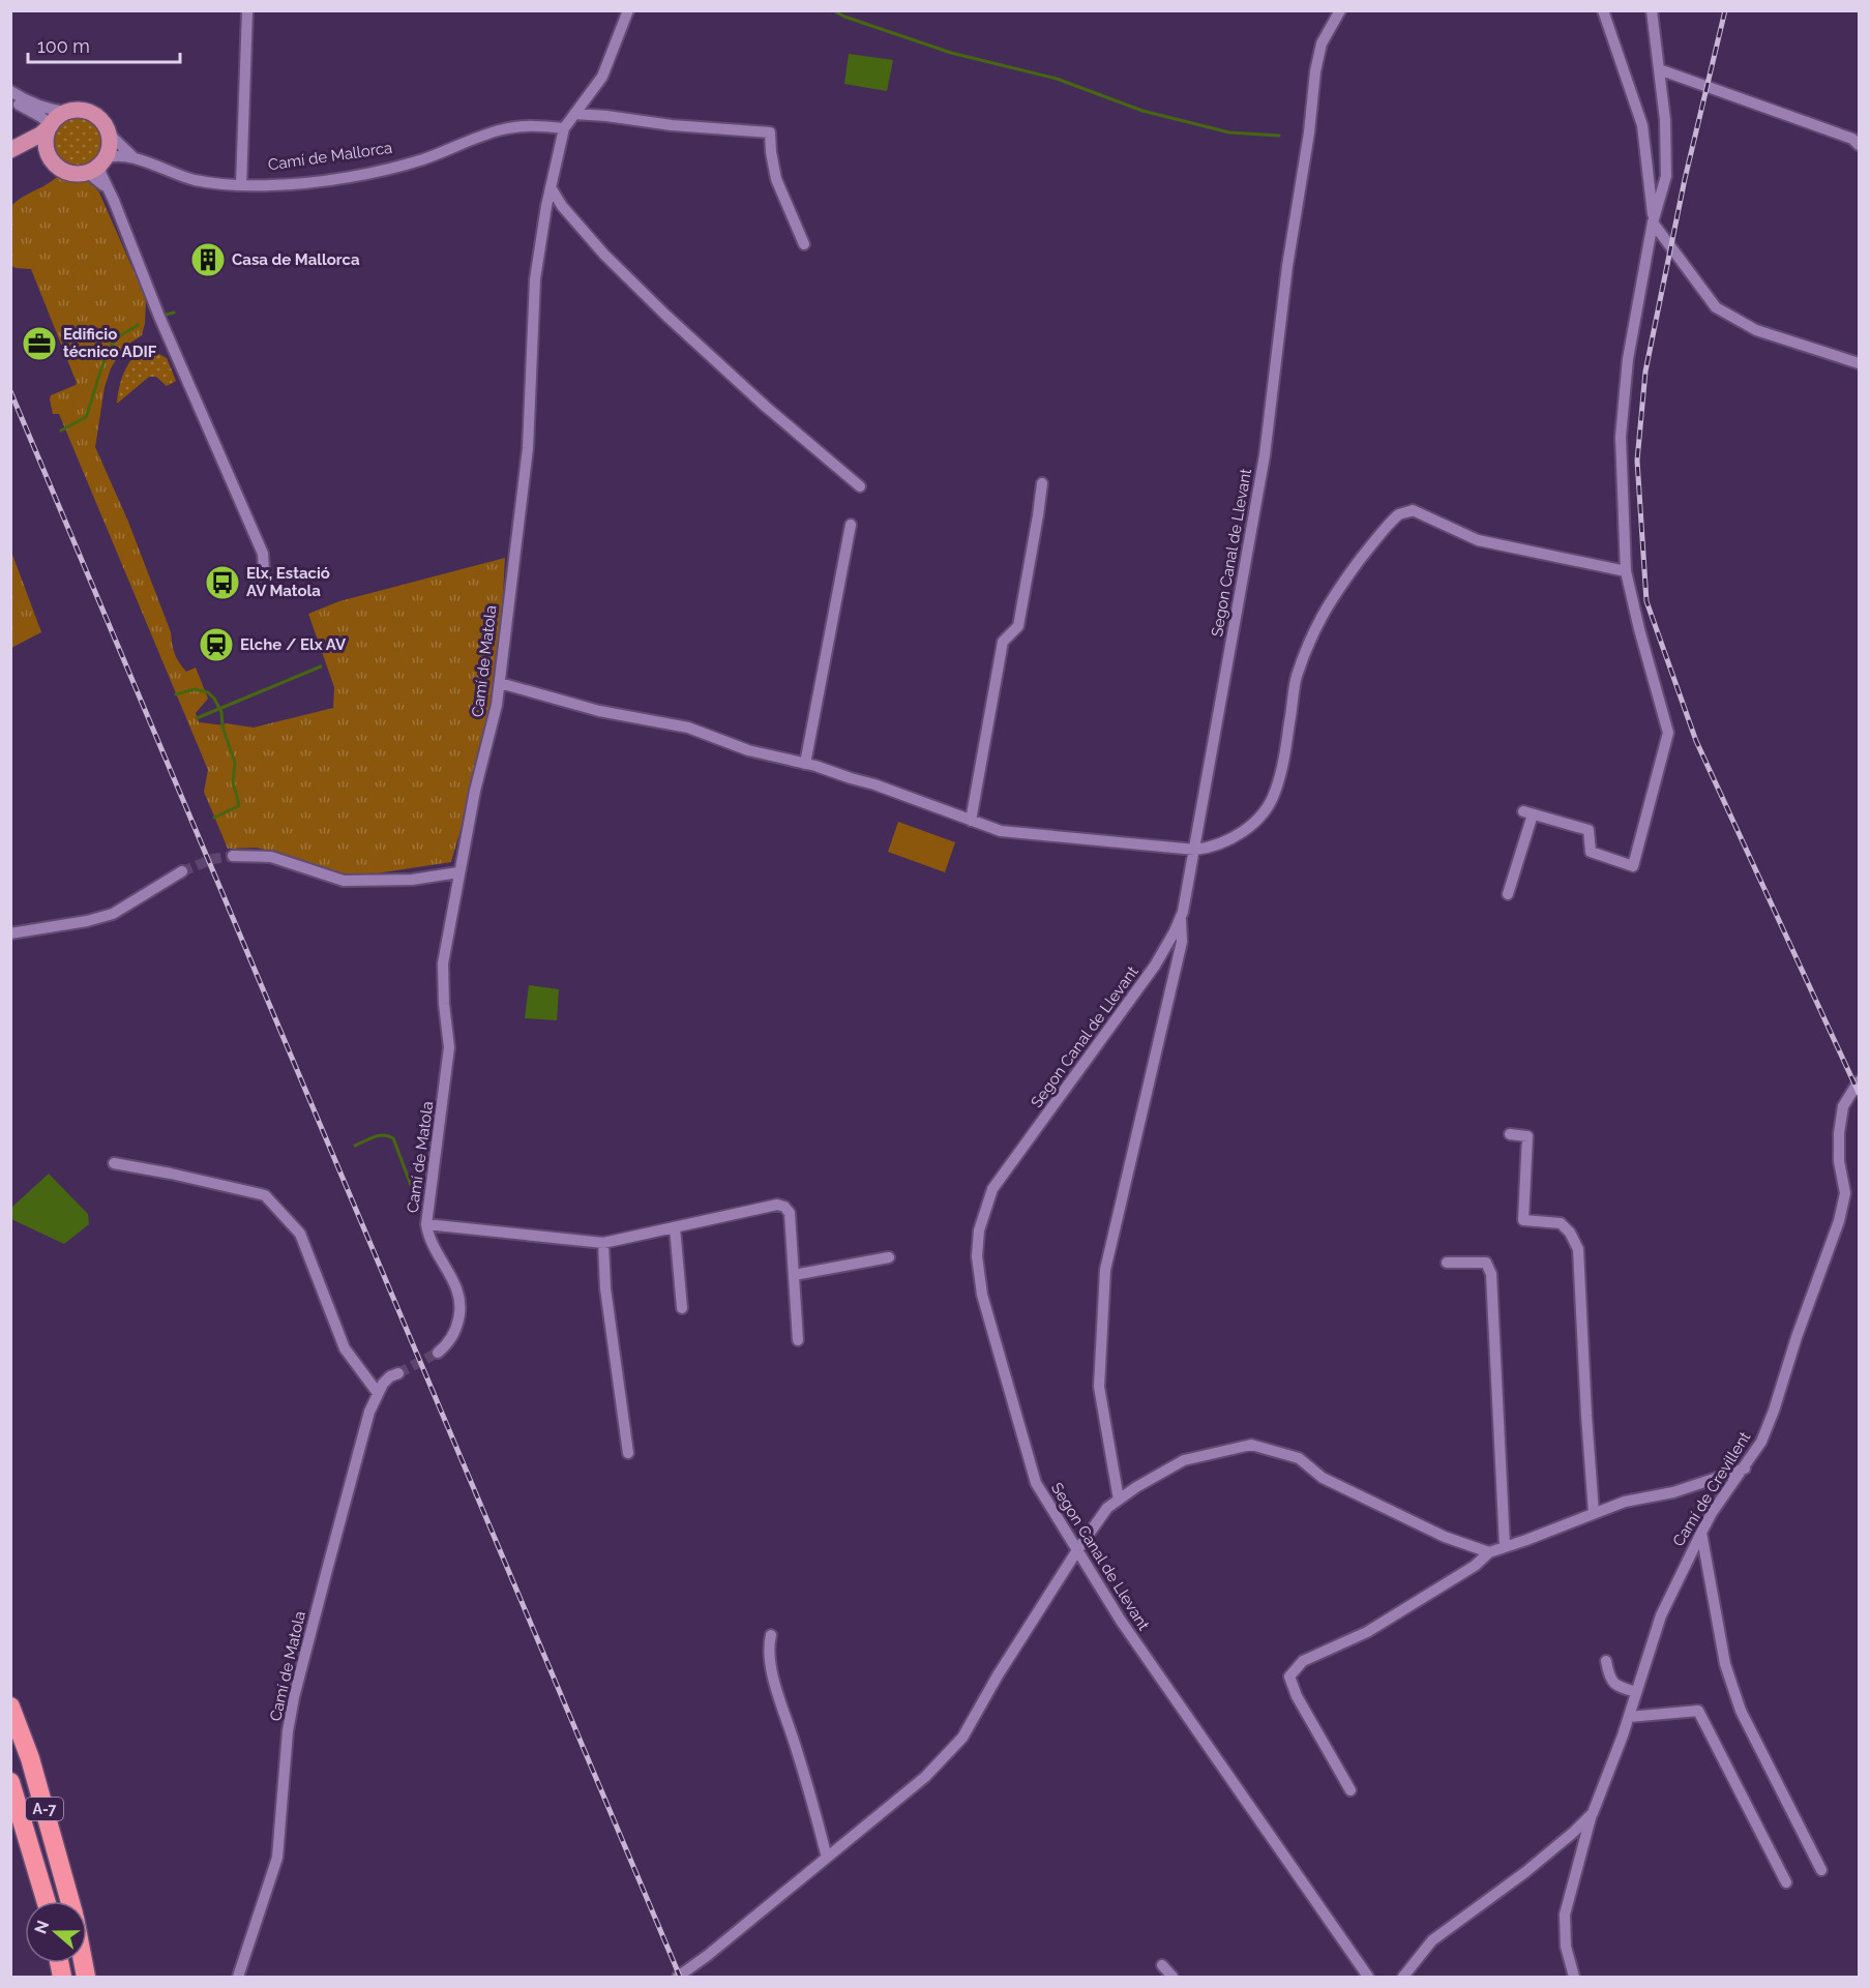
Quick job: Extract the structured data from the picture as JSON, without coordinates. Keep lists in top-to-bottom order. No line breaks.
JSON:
{"streets":{"highway":["A-7"],"street":["Camí de Mallorca","Segon Canal de Llevant","Camí de Matola","Camí de Crevillent"]},"crossings":[["Camí de Mallorca","Camí de Matola"]],"places":{"building":["Casa de Mallorca"],"office":["Edificio técnico ADIF"],"bus stop":["Elx, Estació AV Matola"],"station":["Elche / Elx AV"]},"scale_bar":"100 m","north":"left"}
